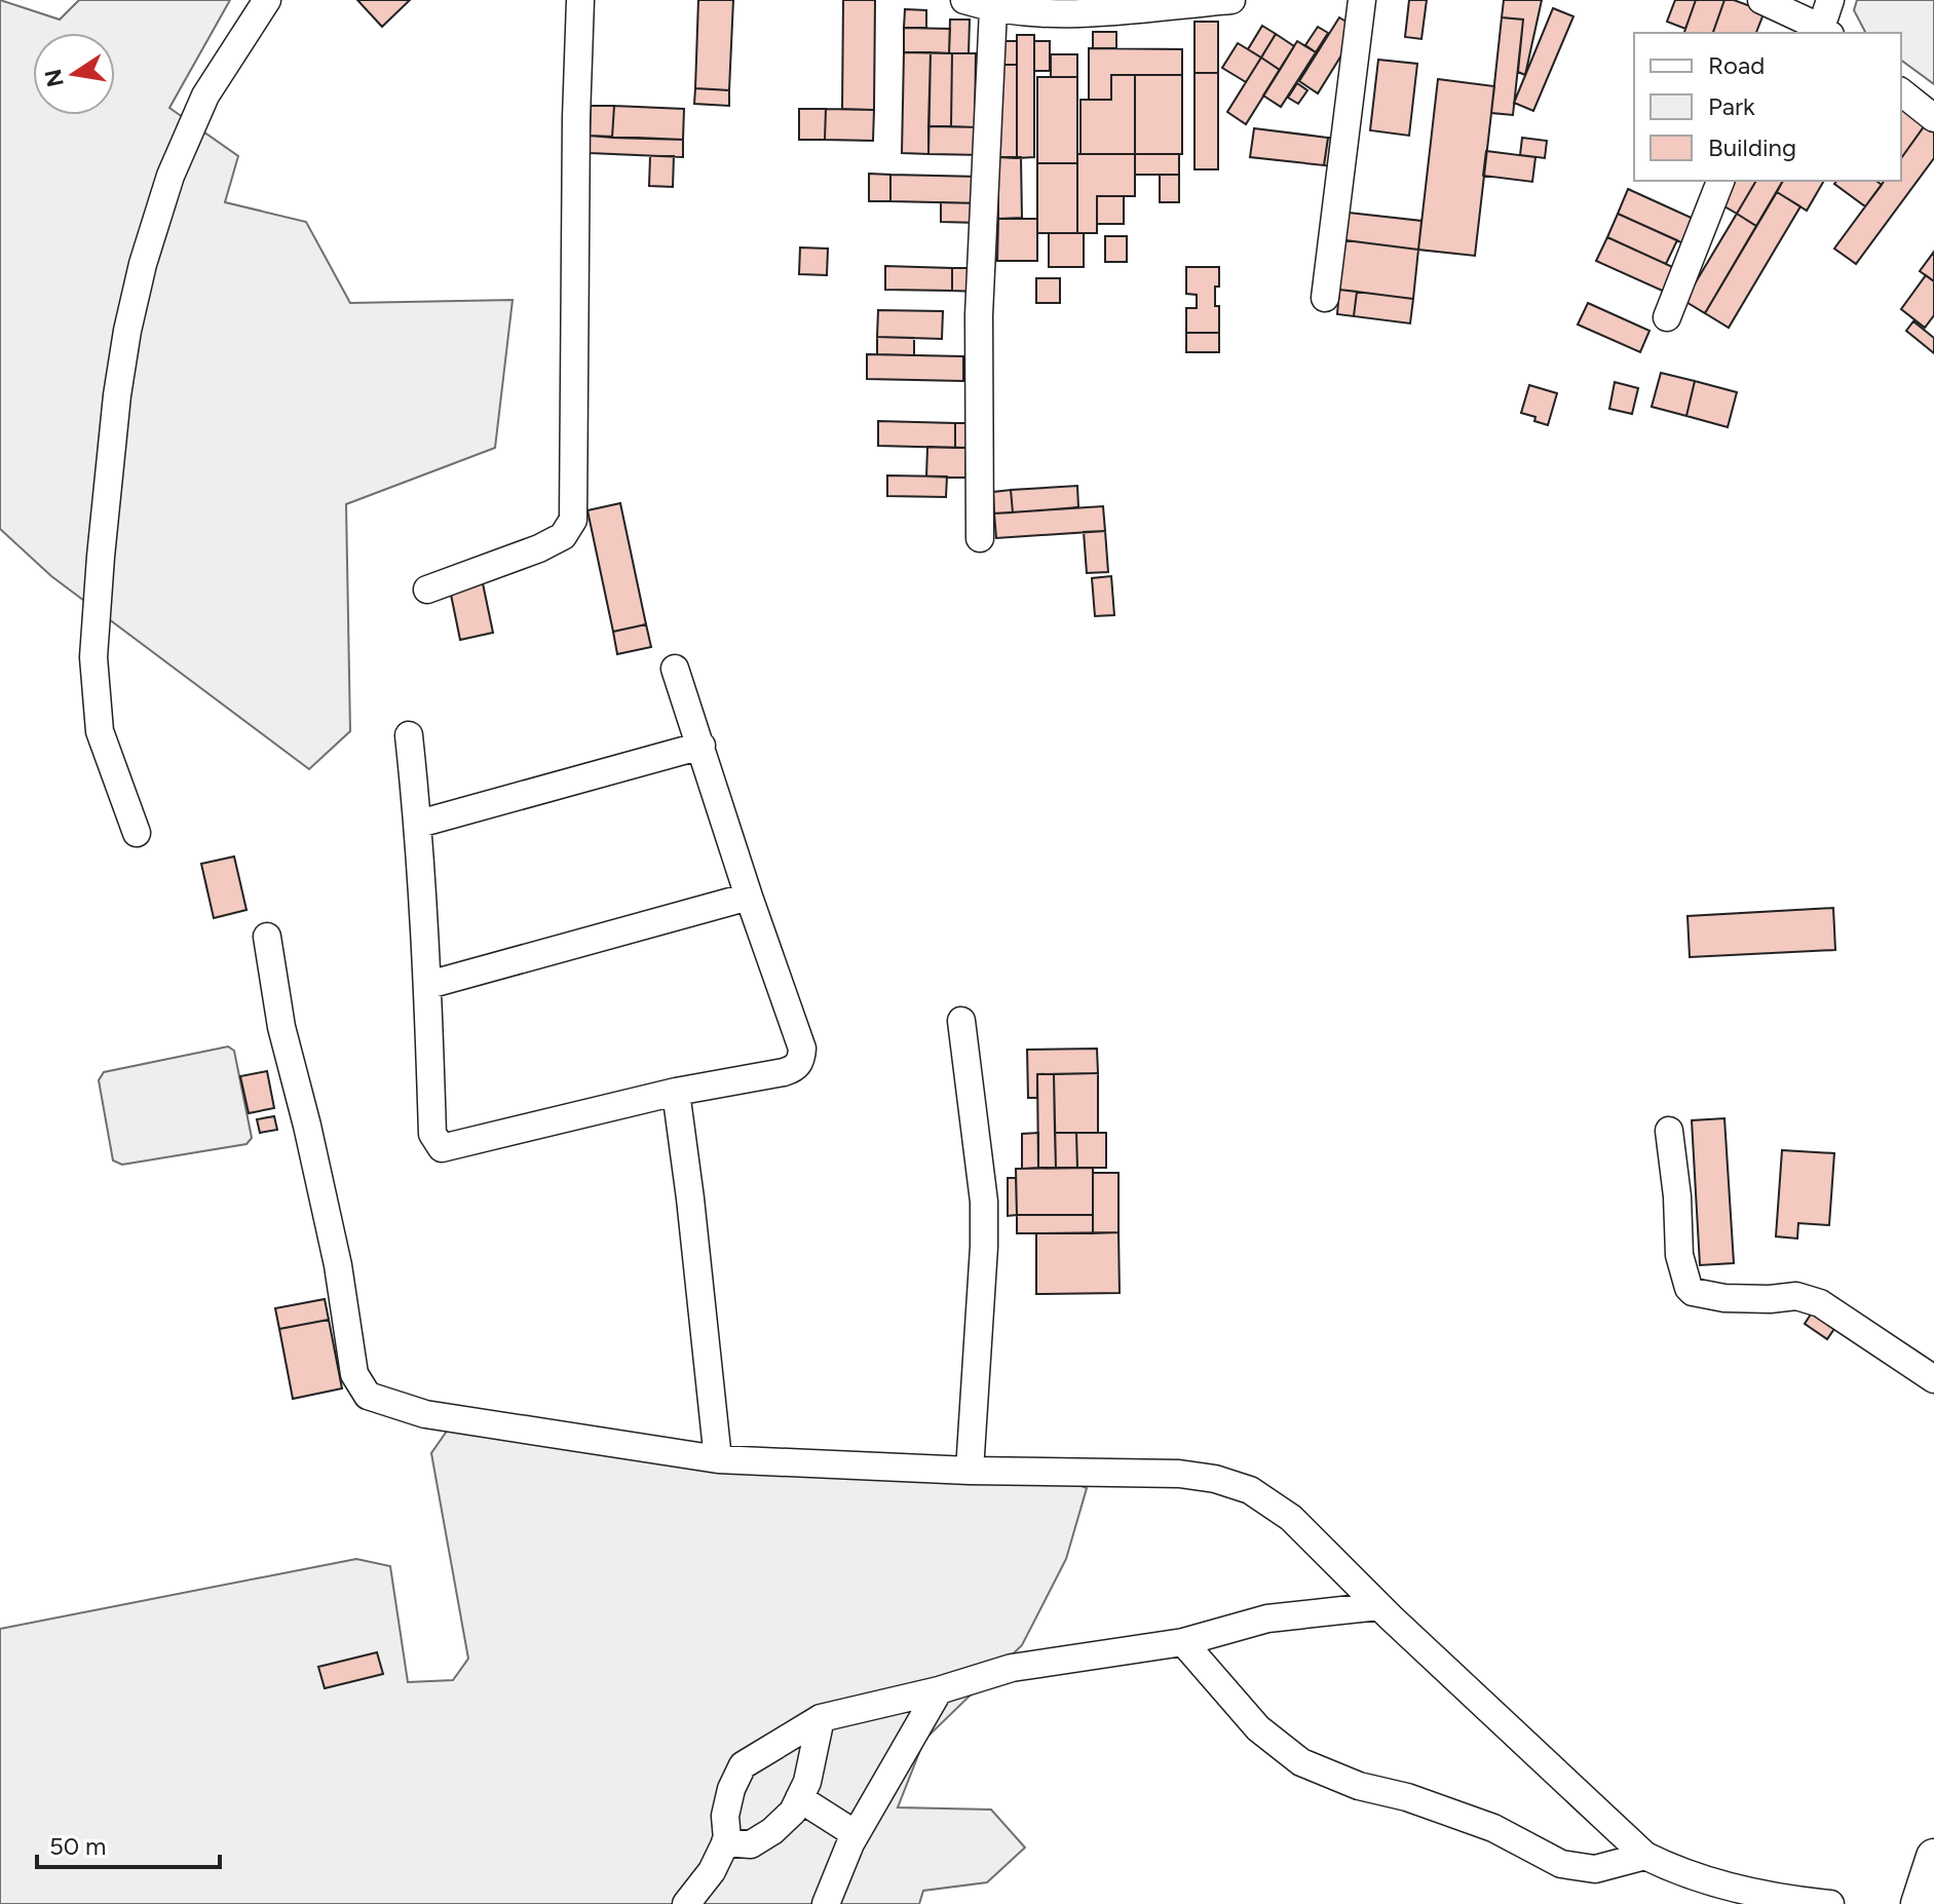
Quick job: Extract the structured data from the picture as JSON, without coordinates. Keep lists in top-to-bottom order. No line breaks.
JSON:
{"legend":["Road","Park","Building"],"scale_bar":"50 m","north":"left"}
